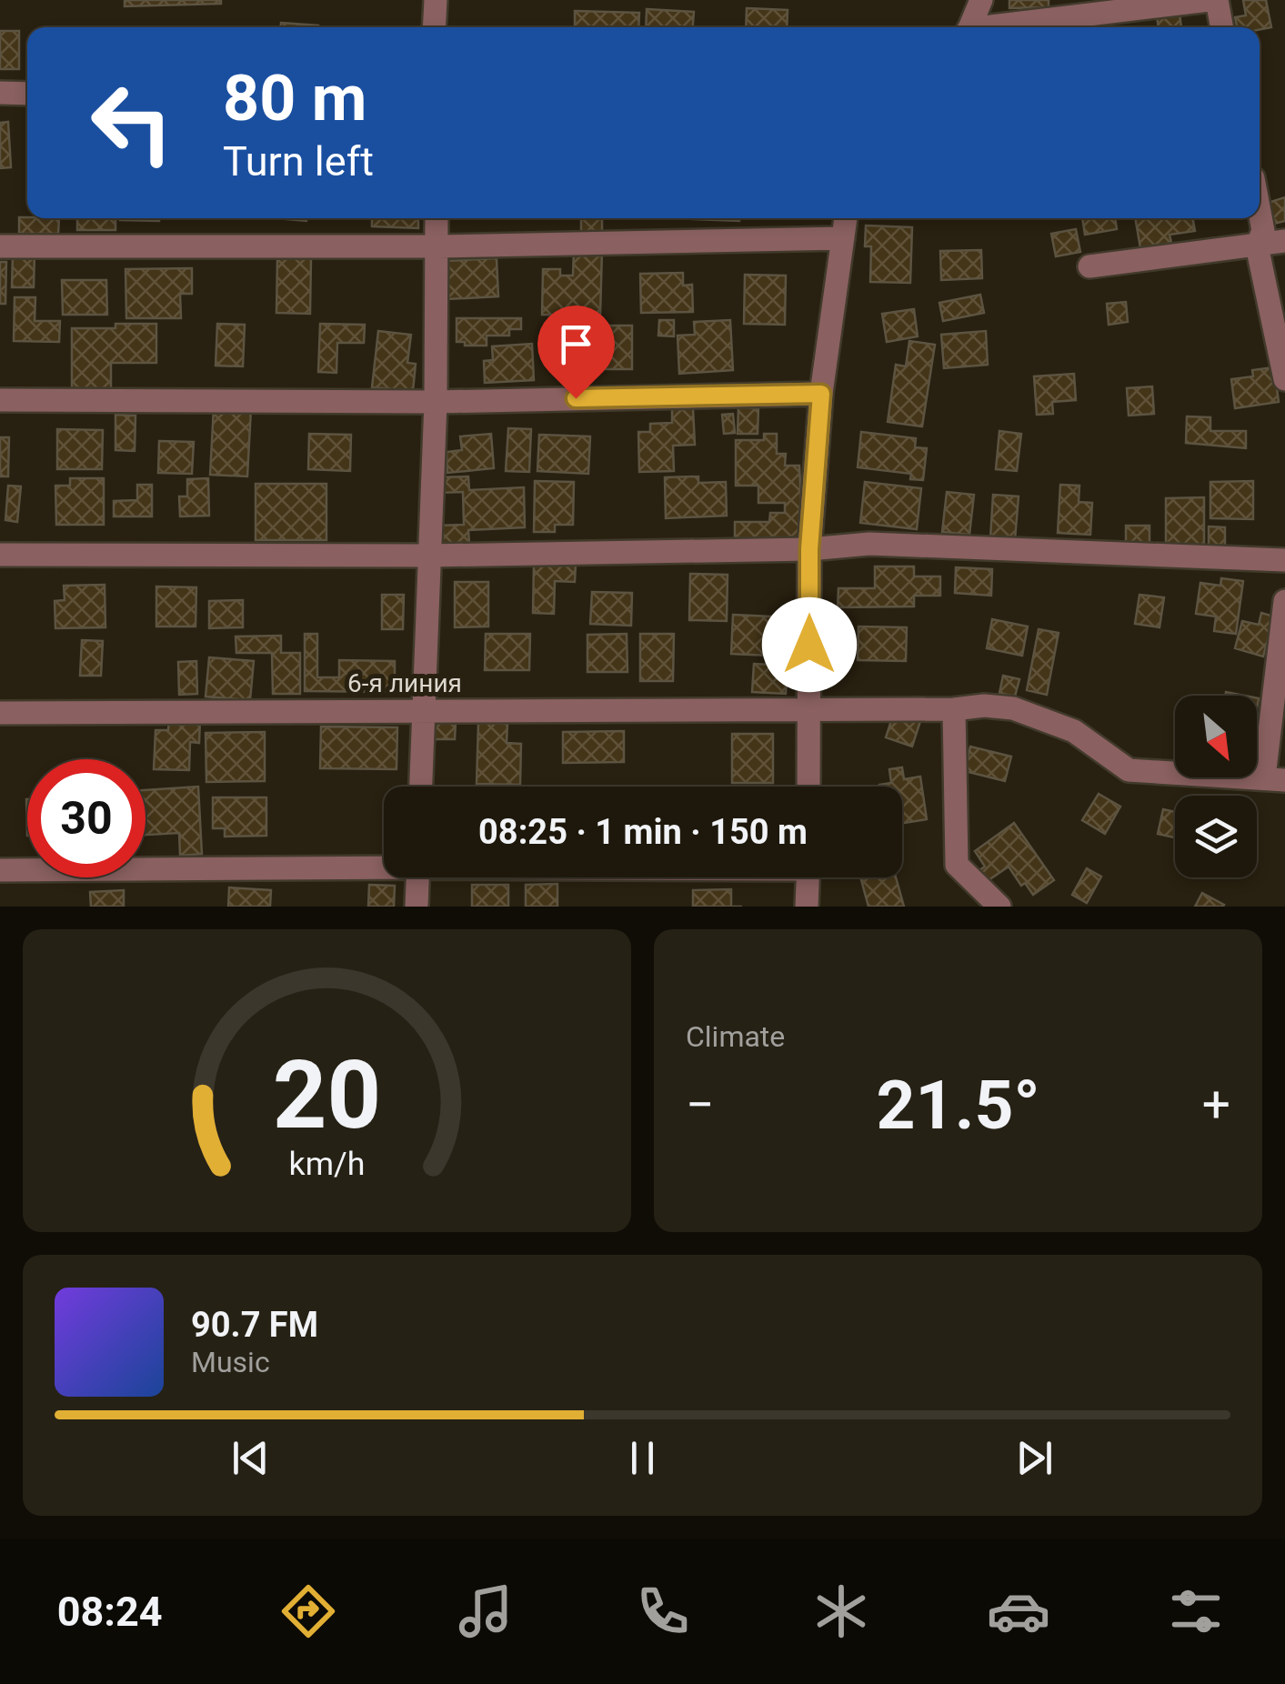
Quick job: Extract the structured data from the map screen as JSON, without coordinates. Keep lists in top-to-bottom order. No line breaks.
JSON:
{"streets":{"street":["6-я линия"]},"north":"bottom right","page":{"turn":["80 m","Turn left"],"limit":"30","trip":"08:25 · 1 min · 150 m","tile":"Climate","heat":["−","21.5°","+"],"song":["90.7 FM","Music"],"tabs":"08:24","gauge":["20","km/h"]}}
